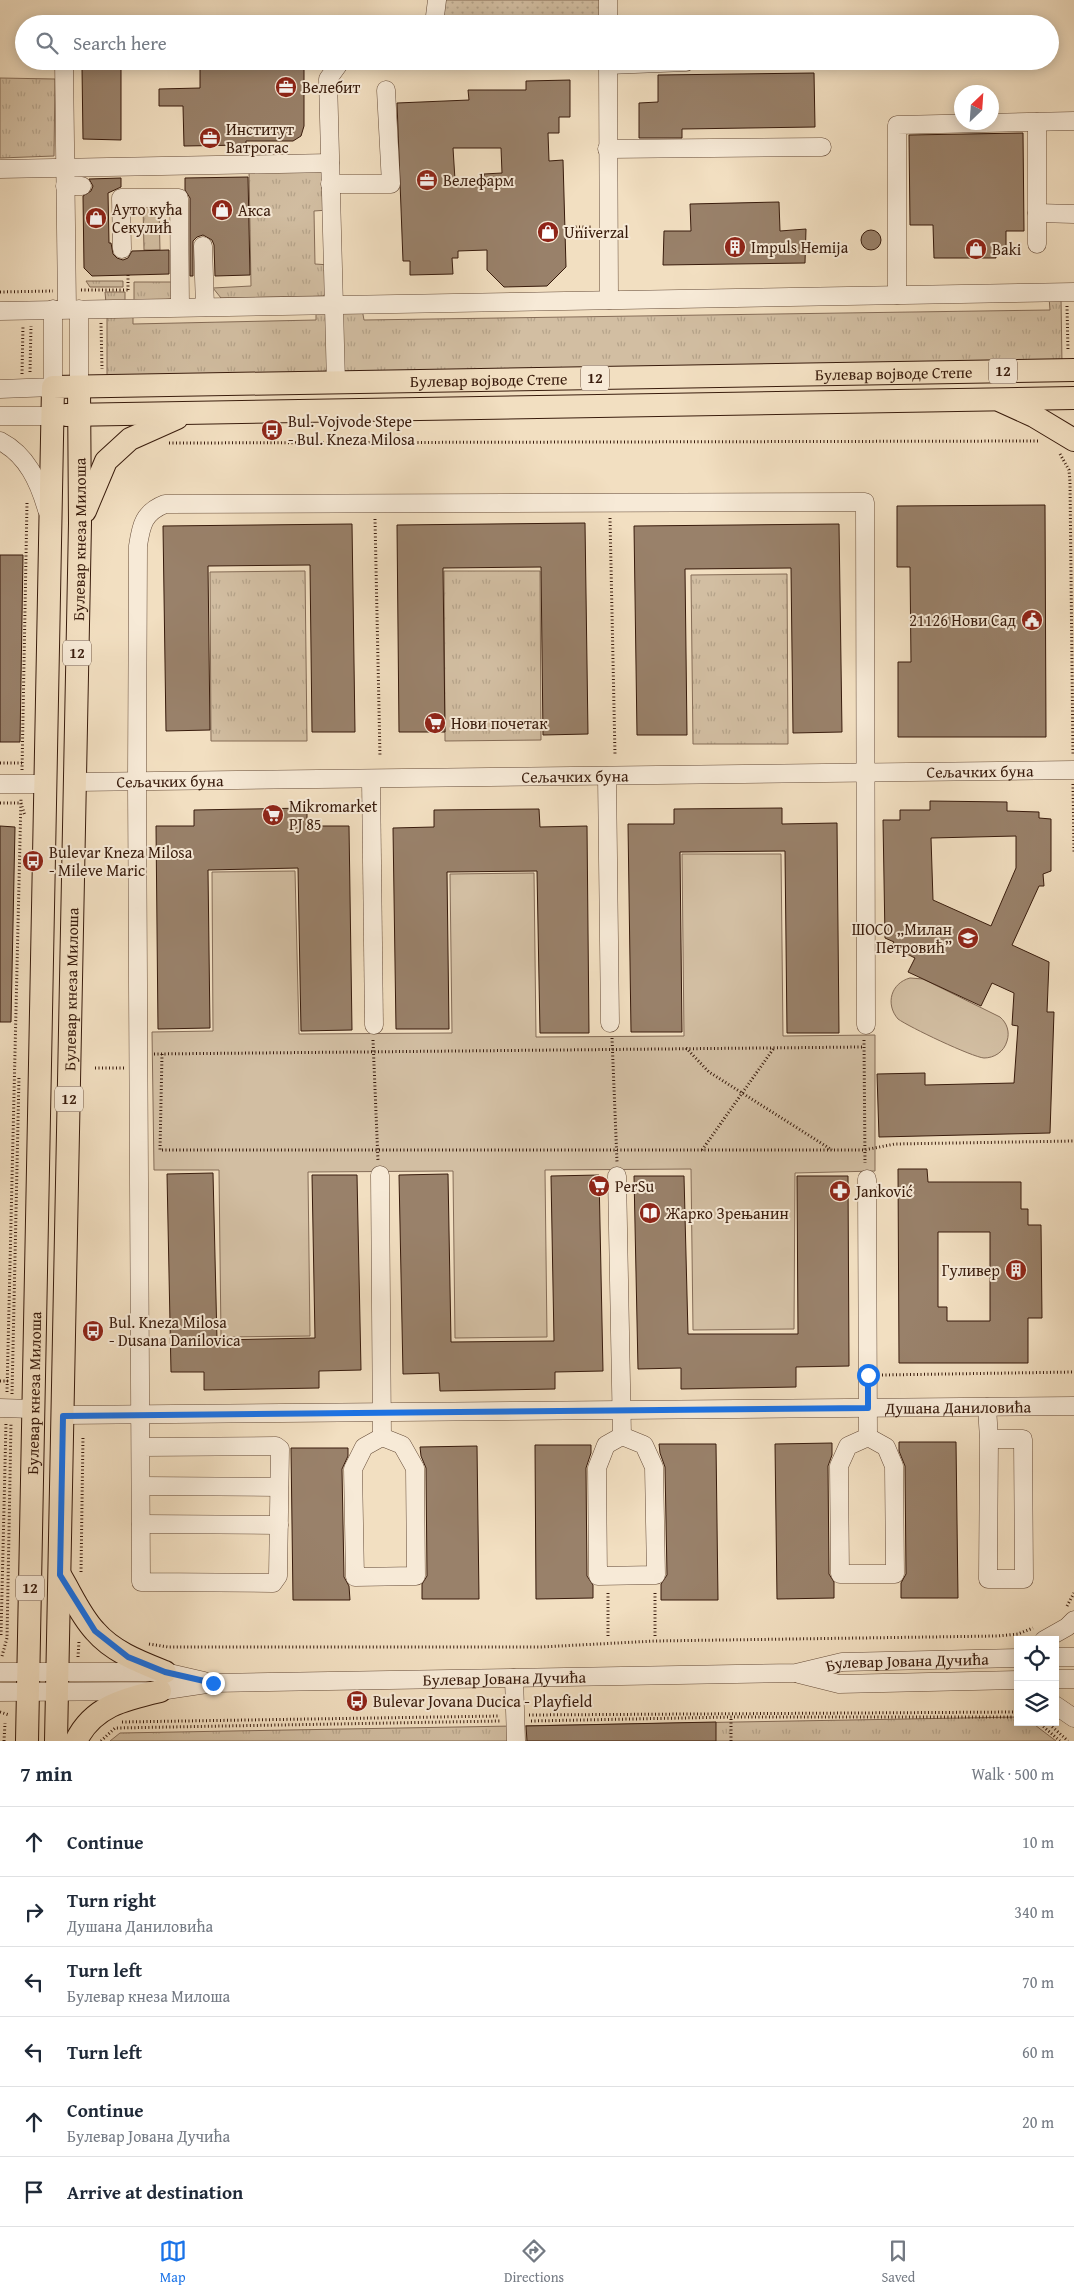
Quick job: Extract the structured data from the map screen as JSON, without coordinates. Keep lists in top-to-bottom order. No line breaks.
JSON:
{"streets":{"main road":["12","Булевар војводе Степе","Булевар кнеза Милоша"],"street":["Сељачких буна","Душана Даниловића","Булевар Јована Дучића"]},"crossings":[["12","Булевар војводе Степе"],["12","Булевар кнеза Милоша"],["Булевар војводе Степе","Булевар кнеза Милоша"],["Булевар кнеза Милоша","Сељачких буна"],["Булевар кнеза Милоша","Душана Даниловића"],["Булевар кнеза Милоша","Булевар Јована Дучића"]],"places":{"office":["Велебит","Институт Ватрогас","Велефарм"],"shop":["Акса","Ауто кућа Секулић","Univerzal","Baki"],"building":["Impuls Hemija","Гуливер"],"bus stop":["Bul. Vojvode Stepe - Bul. Kneza Milosa","Bulevar Kneza Milosa - Mileve Maric","Bul. Kneza Milosa - Dusana Danilovica","Bulevar Jovana Ducica - Playfield"],"public building":["21126 Нови Сад"],"supermarket":["Нови почетак","Mikromarket PJ 85","PerSu"],"school or university":["ШОСО „Милан Петровић”"],"pharmacy":["Janković"],"library":["Жарко Зрењанин"]},"north":"top right","page":{"search":"Search here","heading":["7 min","Walk · 500 m"],"list":[["Continue","10 m"],["Turn right","Душана Даниловића","340 m"],["Turn left","Булевар кнеза Милоша","70 m"],["Turn left","60 m"],["Continue","Булевар Јована Дучића","20 m"],"Arrive at destination"],"nav":["Map","Directions","Saved"]}}
